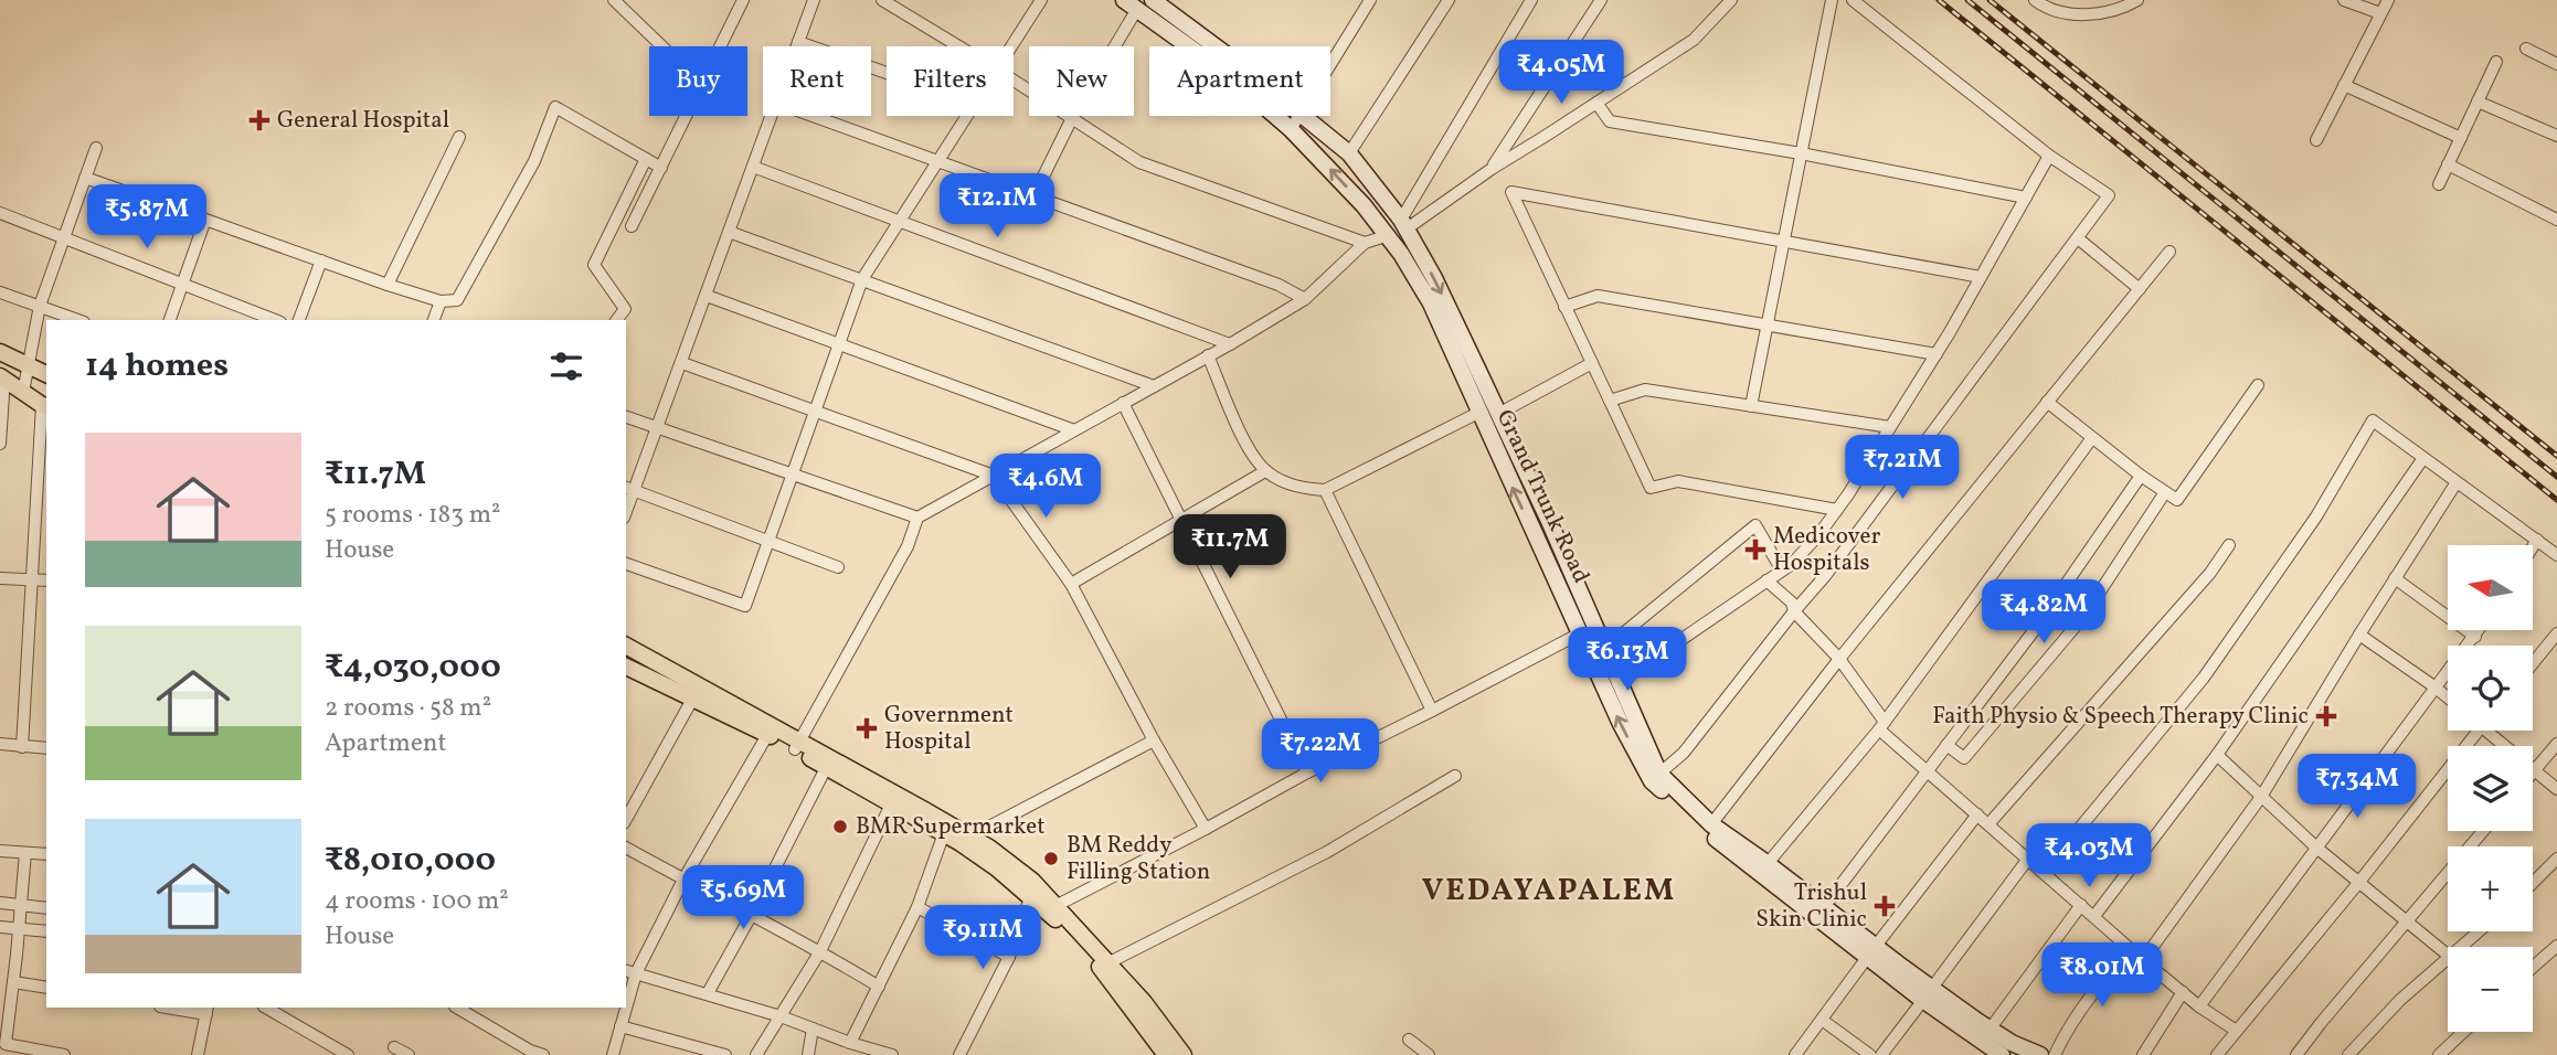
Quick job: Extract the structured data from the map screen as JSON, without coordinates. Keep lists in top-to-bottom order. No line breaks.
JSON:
{"streets":{"main road":["Grand Trunk Road"]},"districts":["VEDAYAPALEM"],"places":{"health":["General Hospital","Medicover Hospitals","Faith Physio & Speech Therapy Clinic","Government Hospital","Trishul Skin Clinic"],"other":["BMR Supermarket","BM Reddy Filling Station"]},"north":"left","page":{"price":["₹4.05M","₹12.1M","₹5.87M","₹7.21M","₹4.6M","₹11.7M","₹4.82M","₹6.13M","₹7.22M","₹7.34M","₹4.03M","₹5.69M","₹9.11M","₹8.01M"],"chip":["Buy","Rent","Filters","New","Apartment"],"heading":"14 homes","list":[{"name":"₹11.7M","note":"5 rooms · 183 m² · House"},{"name":"₹4,030,000","note":"2 rooms · 58 m² · Apartment"},{"name":"₹8,010,000","note":"4 rooms · 100 m² · House"}],"map_buttons":["+","−"]}}
